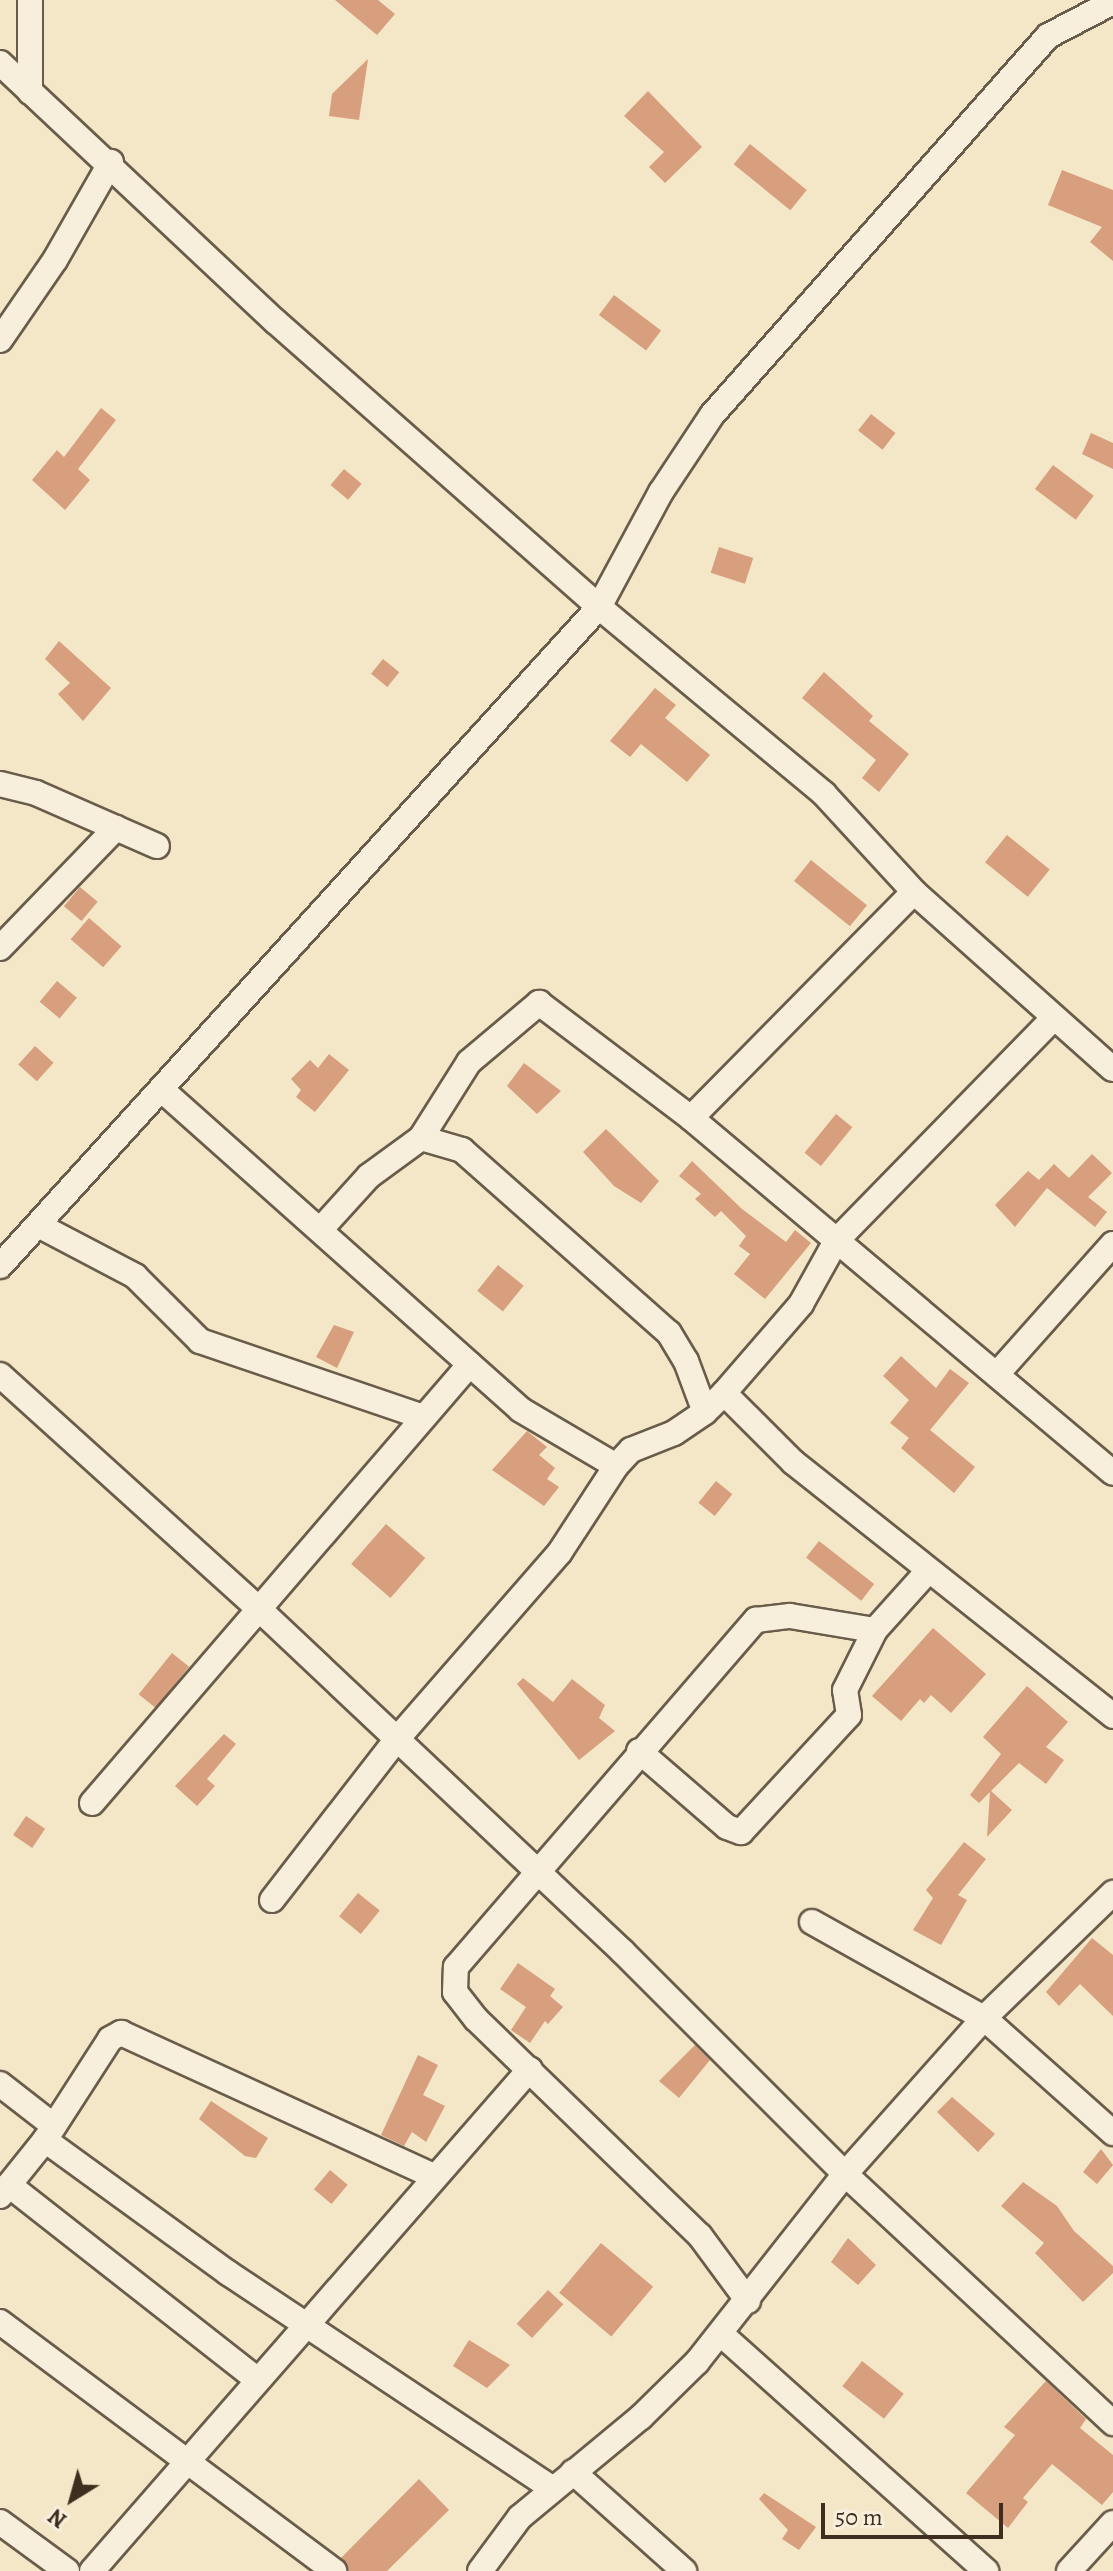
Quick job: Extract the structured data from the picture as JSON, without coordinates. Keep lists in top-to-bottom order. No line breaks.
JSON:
{"scale_bar":"50 m","north":"bottom left"}
